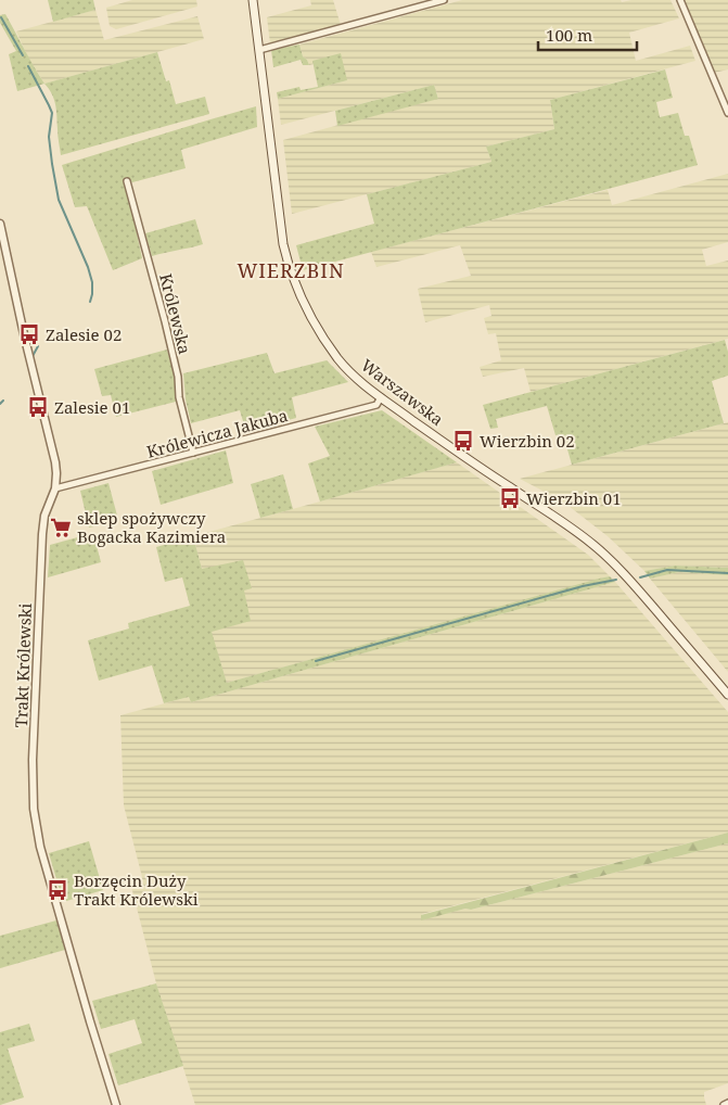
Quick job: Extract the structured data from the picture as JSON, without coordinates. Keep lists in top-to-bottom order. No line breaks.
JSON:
{"streets":{"main road":["Warszawska"],"street":["Królewska","Królewicza Jakuba","Trakt Królewski"]},"crossings":[["Królewska","Królewicza Jakuba"],["Warszawska","Królewicza Jakuba"],["Królewicza Jakuba","Trakt Królewski"]],"districts":["WIERZBIN"],"places":{"bus stop":["Zalesie 02","Zalesie 01","Wierzbin 02","Wierzbin 01","Borzęcin Duży Trakt Królewski"],"supermarket":["sklep spożywczy Bogacka Kazimiera"]},"scale_bar":"100 m"}
